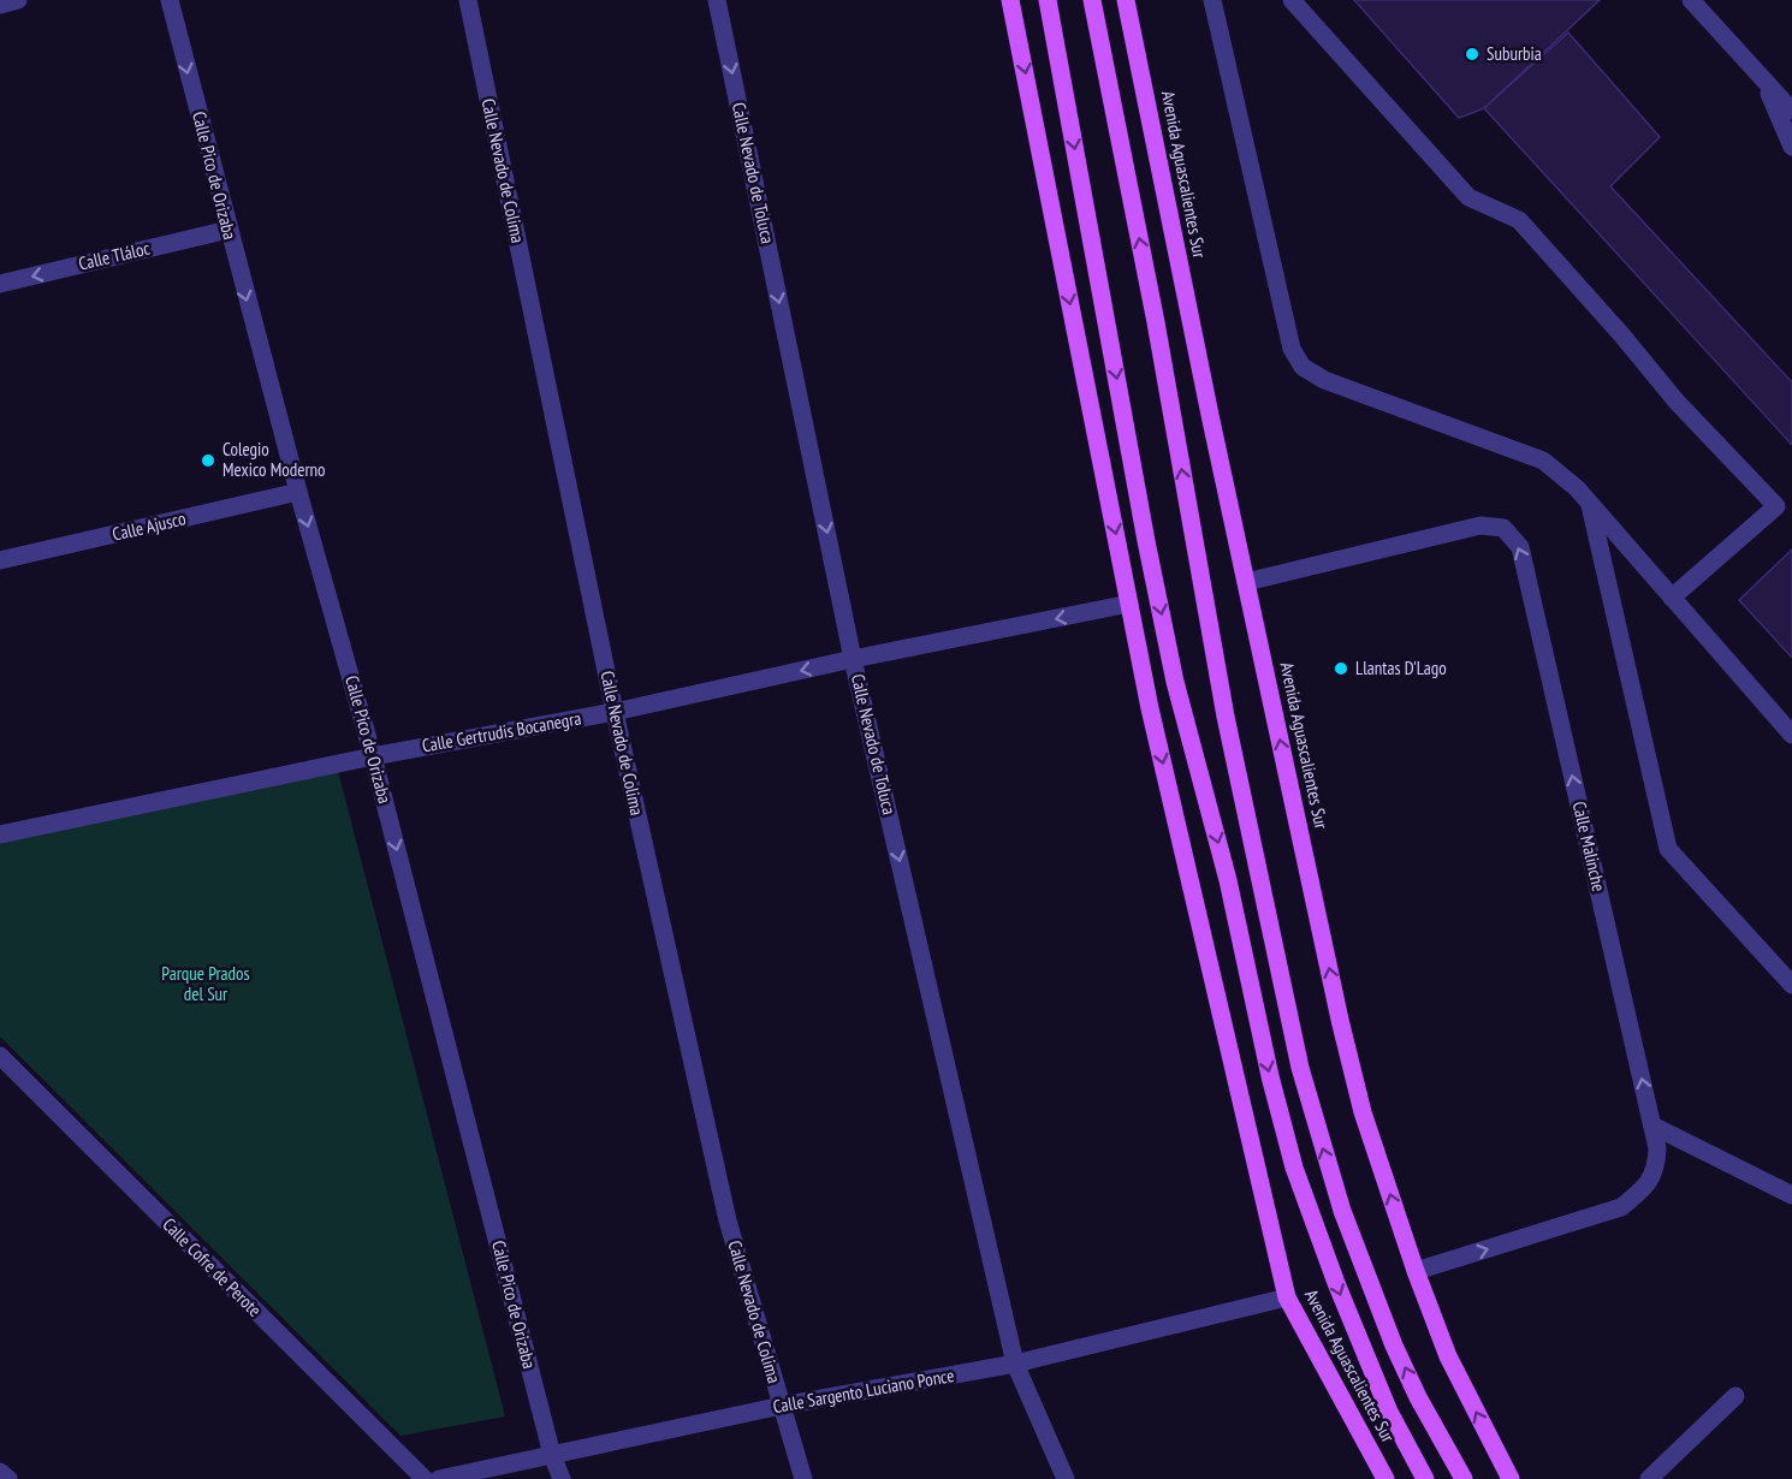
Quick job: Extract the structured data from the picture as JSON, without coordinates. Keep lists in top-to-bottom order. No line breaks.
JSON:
{"streets":{"main road":["Avenida Aguascalientes Sur"],"street":["Calle Nevado de Colima","Calle Nevado de Toluca","Calle Pico de Orizaba","Calle Tláloc","Calle Ajusco","Calle Gertrudis Bocanegra","Calle Malinche","Calle Cofre de Perote","Calle Sargento Luciano Ponce"]},"crossings":[["Calle Nevado de Colima","Calle Gertrudis Bocanegra"],["Calle Nevado de Colima","Calle Sargento Luciano Ponce"],["Calle Nevado de Toluca","Calle Gertrudis Bocanegra"],["Calle Nevado de Toluca","Calle Sargento Luciano Ponce"],["Avenida Aguascalientes Sur","Calle Gertrudis Bocanegra"],["Avenida Aguascalientes Sur","Calle Malinche"],["Avenida Aguascalientes Sur","Calle Sargento Luciano Ponce"],["Calle Pico de Orizaba","Calle Tláloc"],["Calle Pico de Orizaba","Calle Ajusco"],["Calle Pico de Orizaba","Calle Gertrudis Bocanegra"],["Calle Pico de Orizaba","Calle Sargento Luciano Ponce"]],"one_way":["Calle Nevado de Toluca","Calle Pico de Orizaba","Calle Tláloc","Calle Gertrudis Bocanegra"],"parks":["Parque Prados del Sur"],"places":["Suburbia","Colegio Mexico Moderno","Llantas D'Lago"]}
